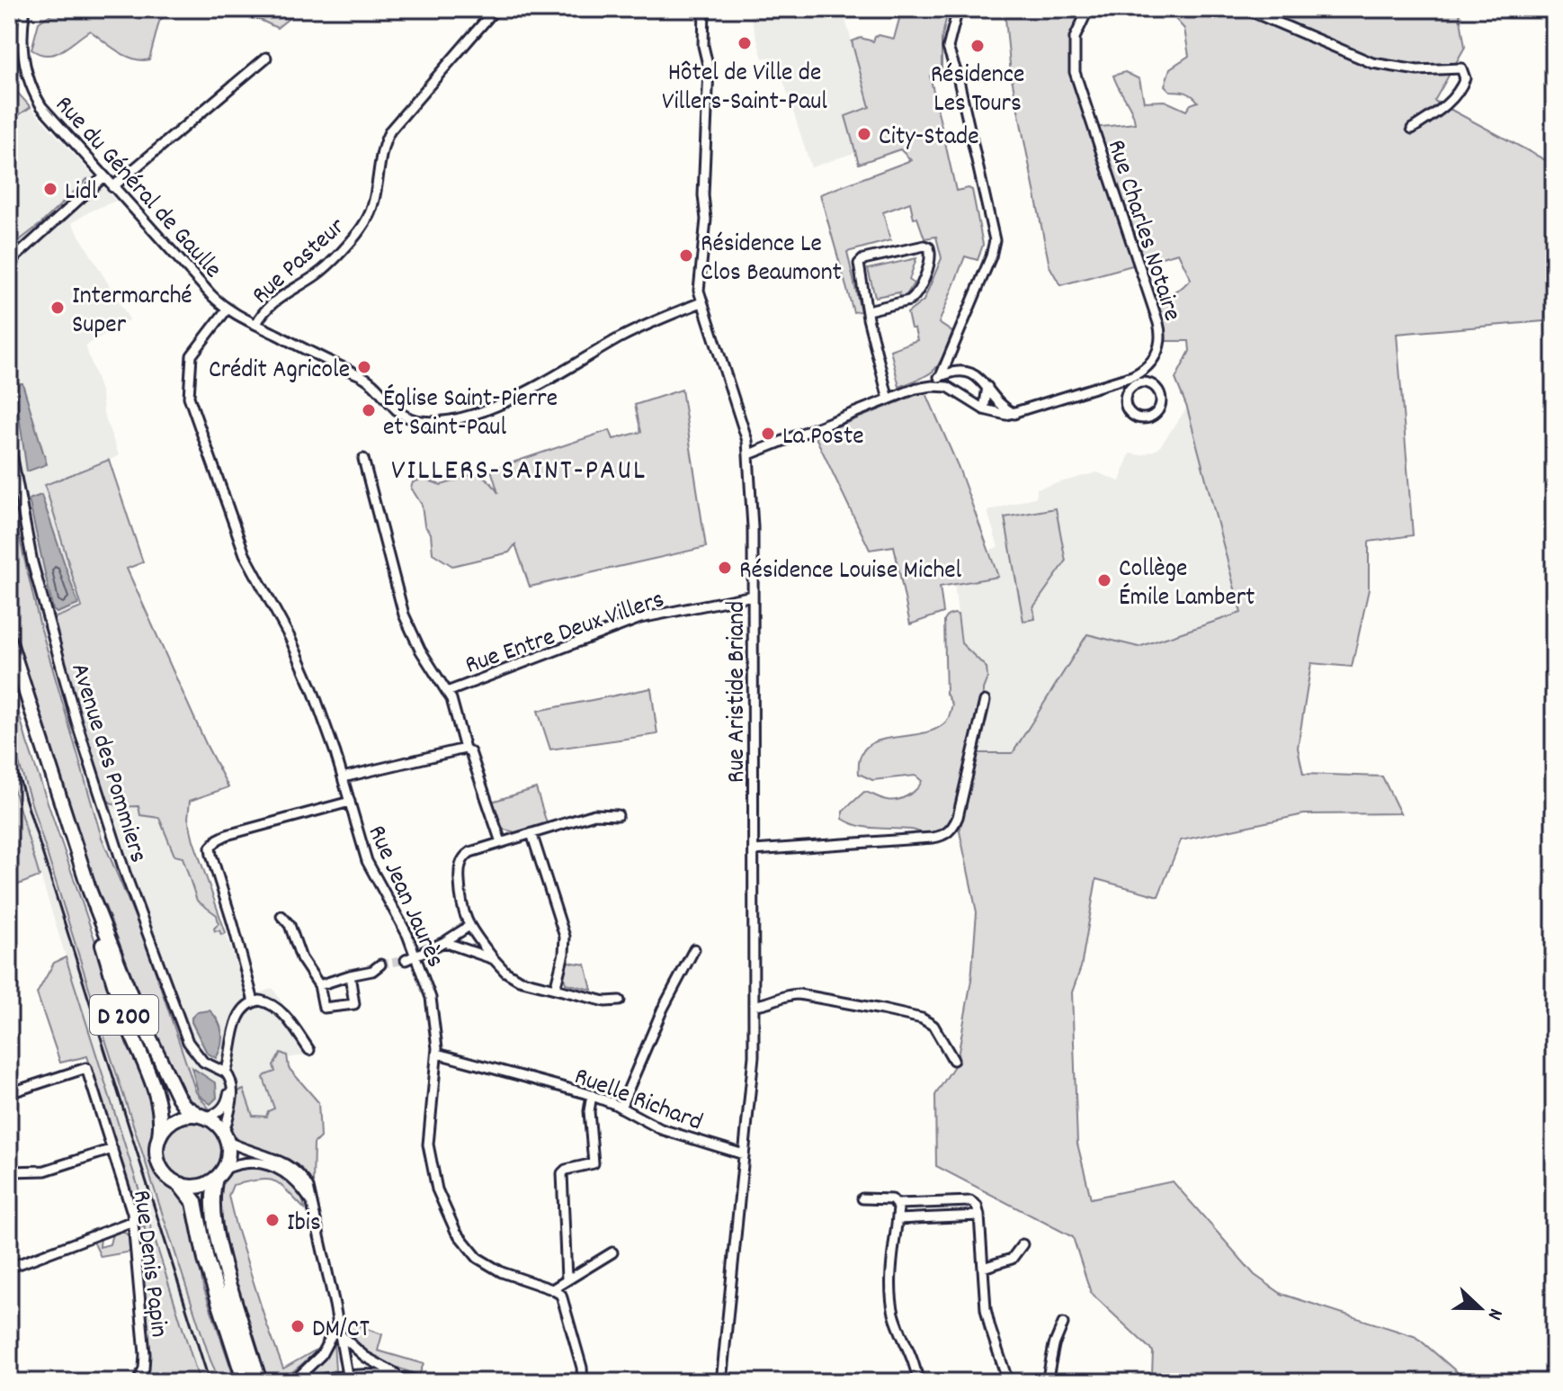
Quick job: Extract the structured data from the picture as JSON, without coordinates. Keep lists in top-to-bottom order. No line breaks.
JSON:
{"streets":{"main road":["D 200"],"street":["Rue du Général de Gaulle","Rue Charles Notaire","Rue Pasteur","Rue Entre Deux Villers","Rue Aristide Briand","Avenue des Pommiers","Rue Jean Jaurès","Ruelle Richard","Rue Denis Papin"]},"crossings":[["Rue du Général de Gaulle","Rue Pasteur"],["Rue du Général de Gaulle","Rue Aristide Briand"],["Rue du Général de Gaulle","Rue Jean Jaurès"],["Rue Entre Deux Villers","Rue Aristide Briand"],["Rue Aristide Briand","Ruelle Richard"],["Rue Jean Jaurès","Ruelle Richard"]],"districts":["VILLERS-SAINT-PAUL"],"places":["Hôtel de Ville de Villers-Saint-Paul","Résidence Les Tours","City-Stade","Lidl","Résidence Le Clos Beaumont","Intermarché Super","Crédit Agricole","Église Saint-Pierre et Saint-Paul","La Poste","Résidence Louise Michel","Collège Émile Lambert","Ibis","DM/CT"],"north":"right"}
